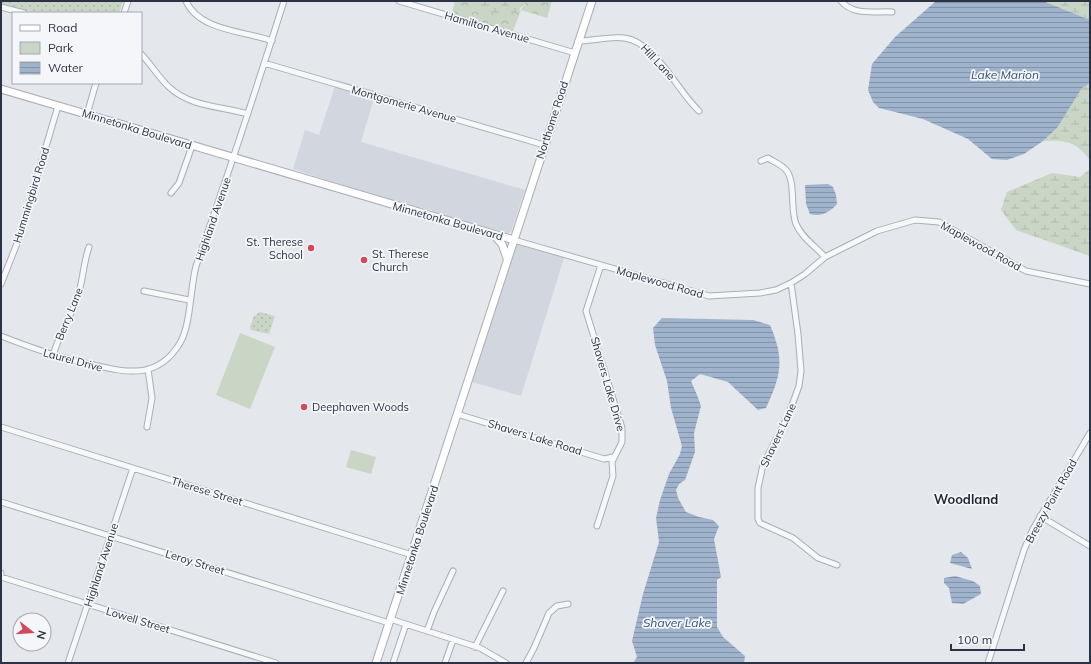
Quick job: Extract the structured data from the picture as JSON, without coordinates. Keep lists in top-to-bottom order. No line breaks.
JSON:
{"streets":{"street":["Hamilton Avenue","Hill Lane","Montgomerie Avenue","Northome Road","Minnetonka Boulevard","Hummingbird Road","Highland Avenue","Maplewood Road","Berry Lane","Laurel Drive","Shavers Lake Drive","Shavers Lane","Shavers Lake Road","Therese Street","Breezy Point Road","Leroy Street","Lowell Street"]},"crossings":[["Hamilton Avenue","Northome Road"],["Hill Lane","Northome Road"],["Montgomerie Avenue","Northome Road"],["Montgomerie Avenue","Highland Avenue"],["Northome Road","Minnetonka Boulevard"],["Northome Road","Maplewood Road"],["Minnetonka Boulevard","Hummingbird Road"],["Minnetonka Boulevard","Highland Avenue"],["Minnetonka Boulevard","Maplewood Road"],["Minnetonka Boulevard","Shavers Lake Road"],["Minnetonka Boulevard","Therese Street"],["Minnetonka Boulevard","Leroy Street"],["Highland Avenue","Laurel Drive"],["Highland Avenue","Therese Street"],["Highland Avenue","Leroy Street"],["Highland Avenue","Lowell Street"],["Maplewood Road","Shavers Lake Drive"],["Maplewood Road","Shavers Lane"],["Berry Lane","Laurel Drive"],["Shavers Lake Drive","Shavers Lake Road"]],"districts":["Woodland"],"water":["Lake Marion","Shaver Lake"],"places":["St. Therese School","St. Therese Church","Deephaven Woods"],"legend":["Road","Park","Water"],"scale_bar":"100 m","north":"right"}
